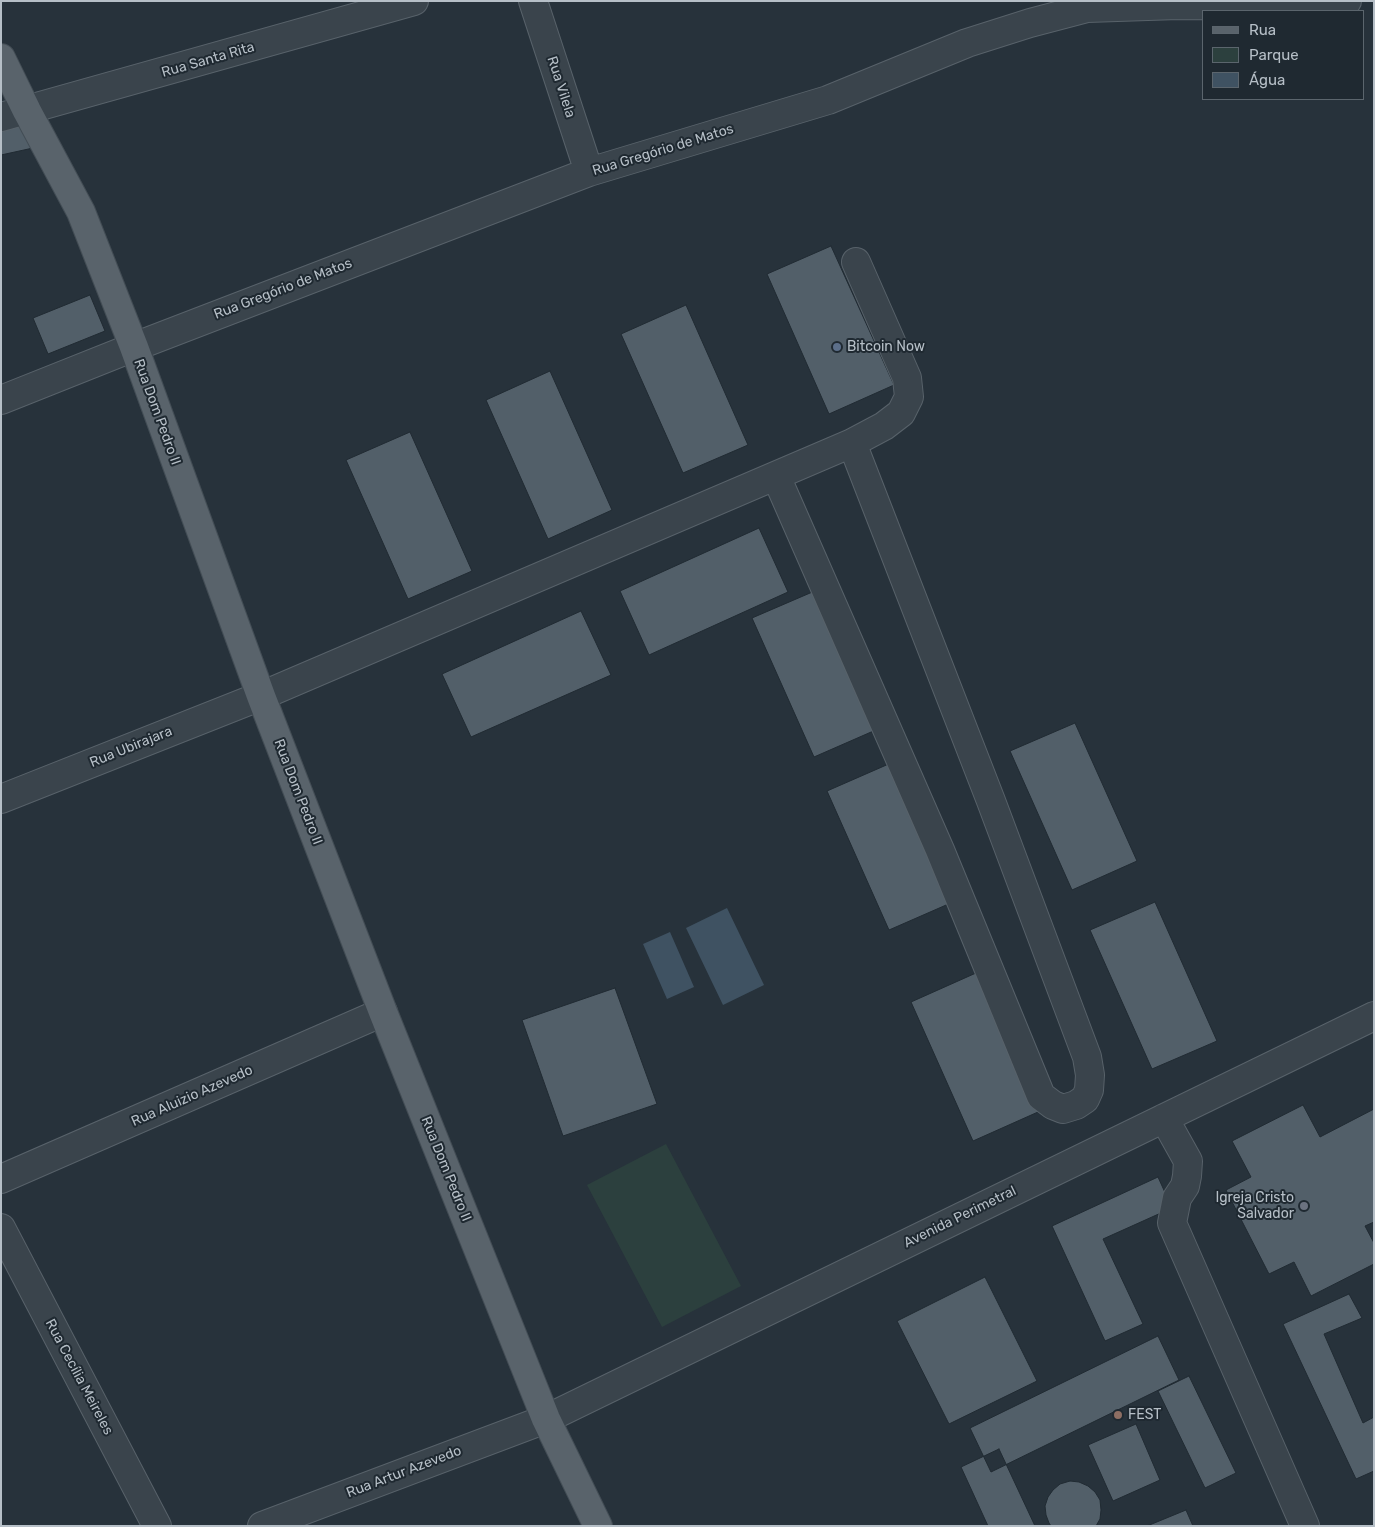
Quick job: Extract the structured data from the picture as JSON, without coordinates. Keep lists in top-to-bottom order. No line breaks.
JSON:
{"streets":{"main road":["Rua Dom Pedro II"],"street":["Rua Santa Rita","Rua Vilela","Rua Gregório de Matos","Rua Ubirajara","Rua Aluizio Azevedo","Avenida Perimetral","Rua Cecília Meireles","Rua Artur Azevedo"]},"crossings":[["Rua Santa Rita","Rua Dom Pedro II"],["Rua Vilela","Rua Gregório de Matos"],["Rua Gregório de Matos","Rua Dom Pedro II"],["Rua Dom Pedro II","Rua Ubirajara"],["Rua Dom Pedro II","Rua Aluizio Azevedo"],["Rua Dom Pedro II","Avenida Perimetral"],["Rua Dom Pedro II","Rua Artur Azevedo"],["Avenida Perimetral","Rua Artur Azevedo"]],"places":["Bitcoin Now","Igreja Cristo Salvador","FEST"],"legend":["Rua","Parque","Água"]}
